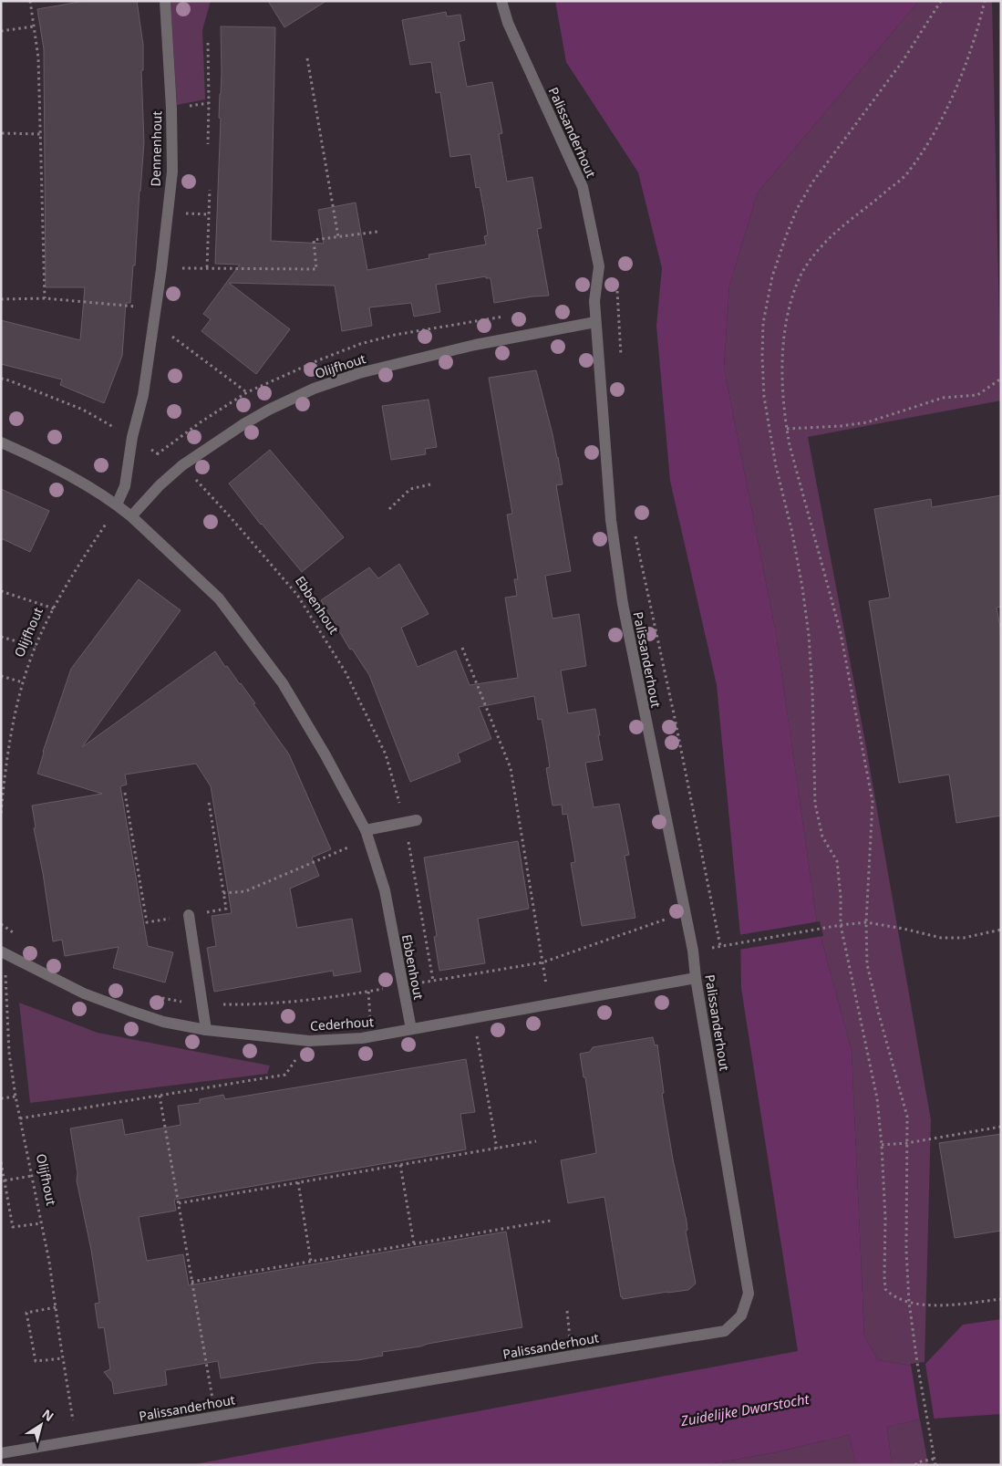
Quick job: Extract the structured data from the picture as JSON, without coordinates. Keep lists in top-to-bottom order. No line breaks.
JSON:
{"streets":{"street":["Palissanderhout","Dennenhout","Olijfhout","Ebbenhout","Cederhout"]},"crossings":[["Palissanderhout","Olijfhout"],["Palissanderhout","Cederhout"],["Dennenhout","Olijfhout"],["Dennenhout","Ebbenhout"],["Olijfhout","Ebbenhout"],["Olijfhout","Cederhout"],["Ebbenhout","Cederhout"]],"water":["Zuidelijke Dwarstocht"],"north":"top right"}
